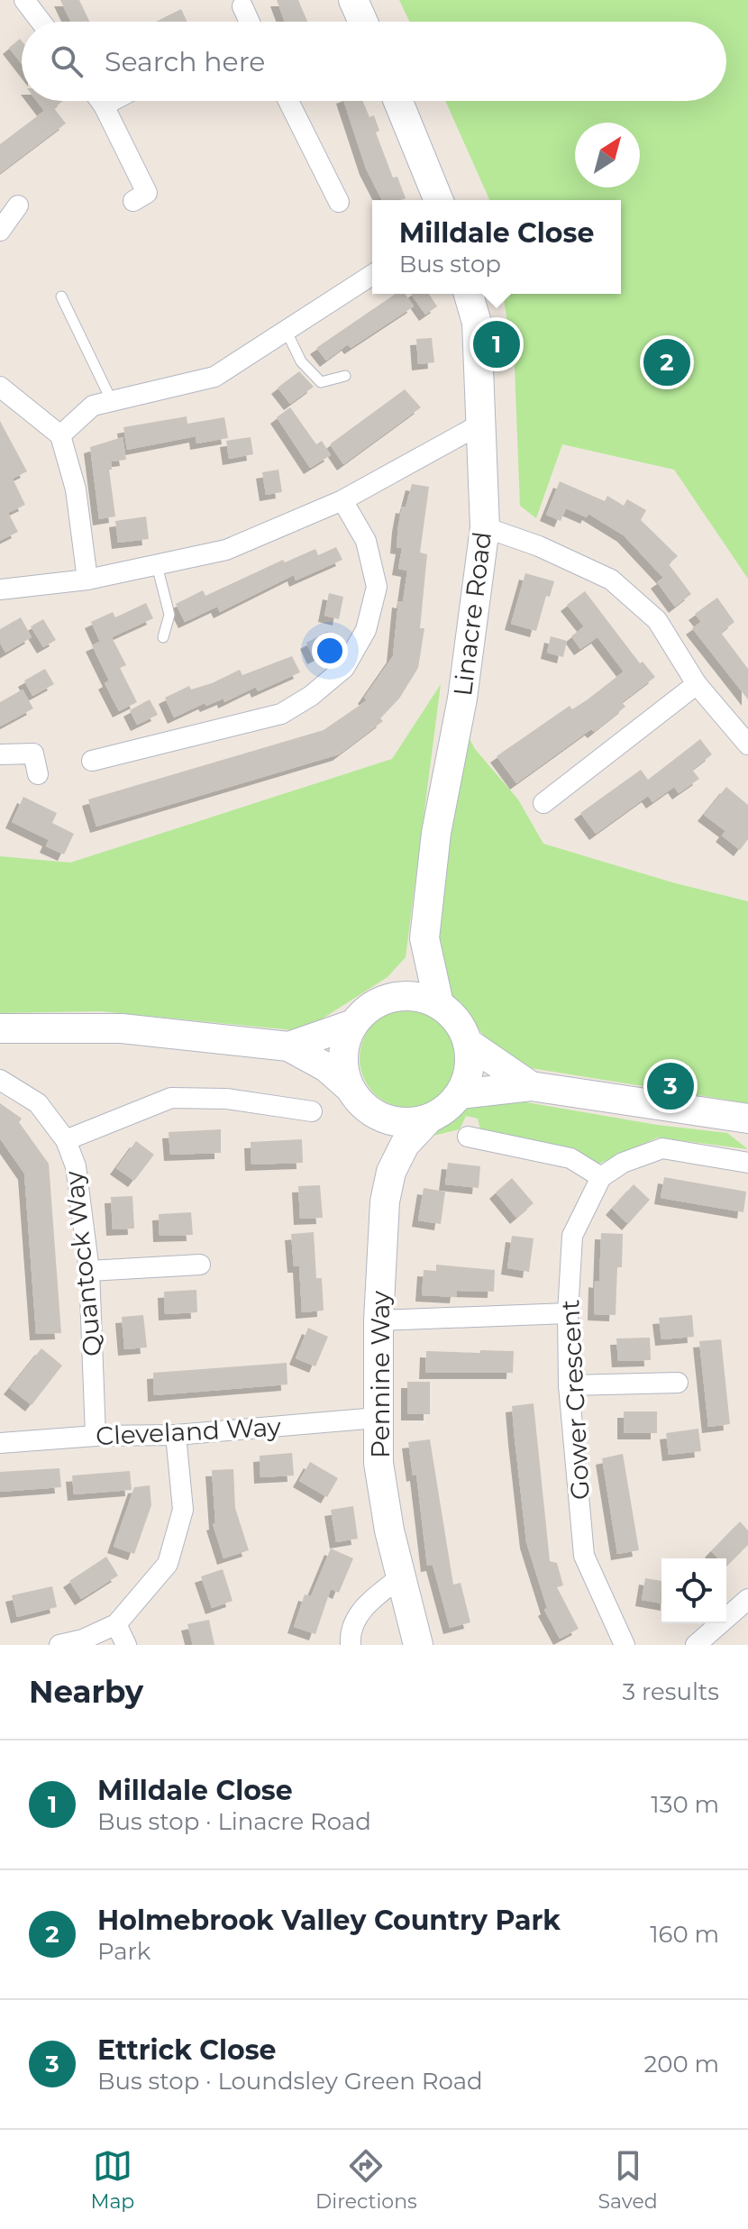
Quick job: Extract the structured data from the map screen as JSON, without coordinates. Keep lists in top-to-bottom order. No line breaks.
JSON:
{"streets":{"street":["Linacre Road","Quantock Way","Pennine Way","Gower Crescent","Cleveland Way"]},"crossings":[["Linacre Road","Pennine Way"],["Quantock Way","Cleveland Way"],["Pennine Way","Cleveland Way"]],"north":"top right","page":{"search":"Search here","popup":["Milldale Close","Bus stop"],"pins":["1","2","3"],"heading":["Nearby","3 results"],"list":[{"mark":"1","name":"Milldale Close","note":"Bus stop · Linacre Road","value":"130 m"},{"mark":"2","name":"Holmebrook Valley Country Park","note":"Park","value":"160 m"},{"mark":"3","name":"Ettrick Close","note":"Bus stop · Loundsley Green Road","value":"200 m"}],"nav":["Map","Directions","Saved"]}}
